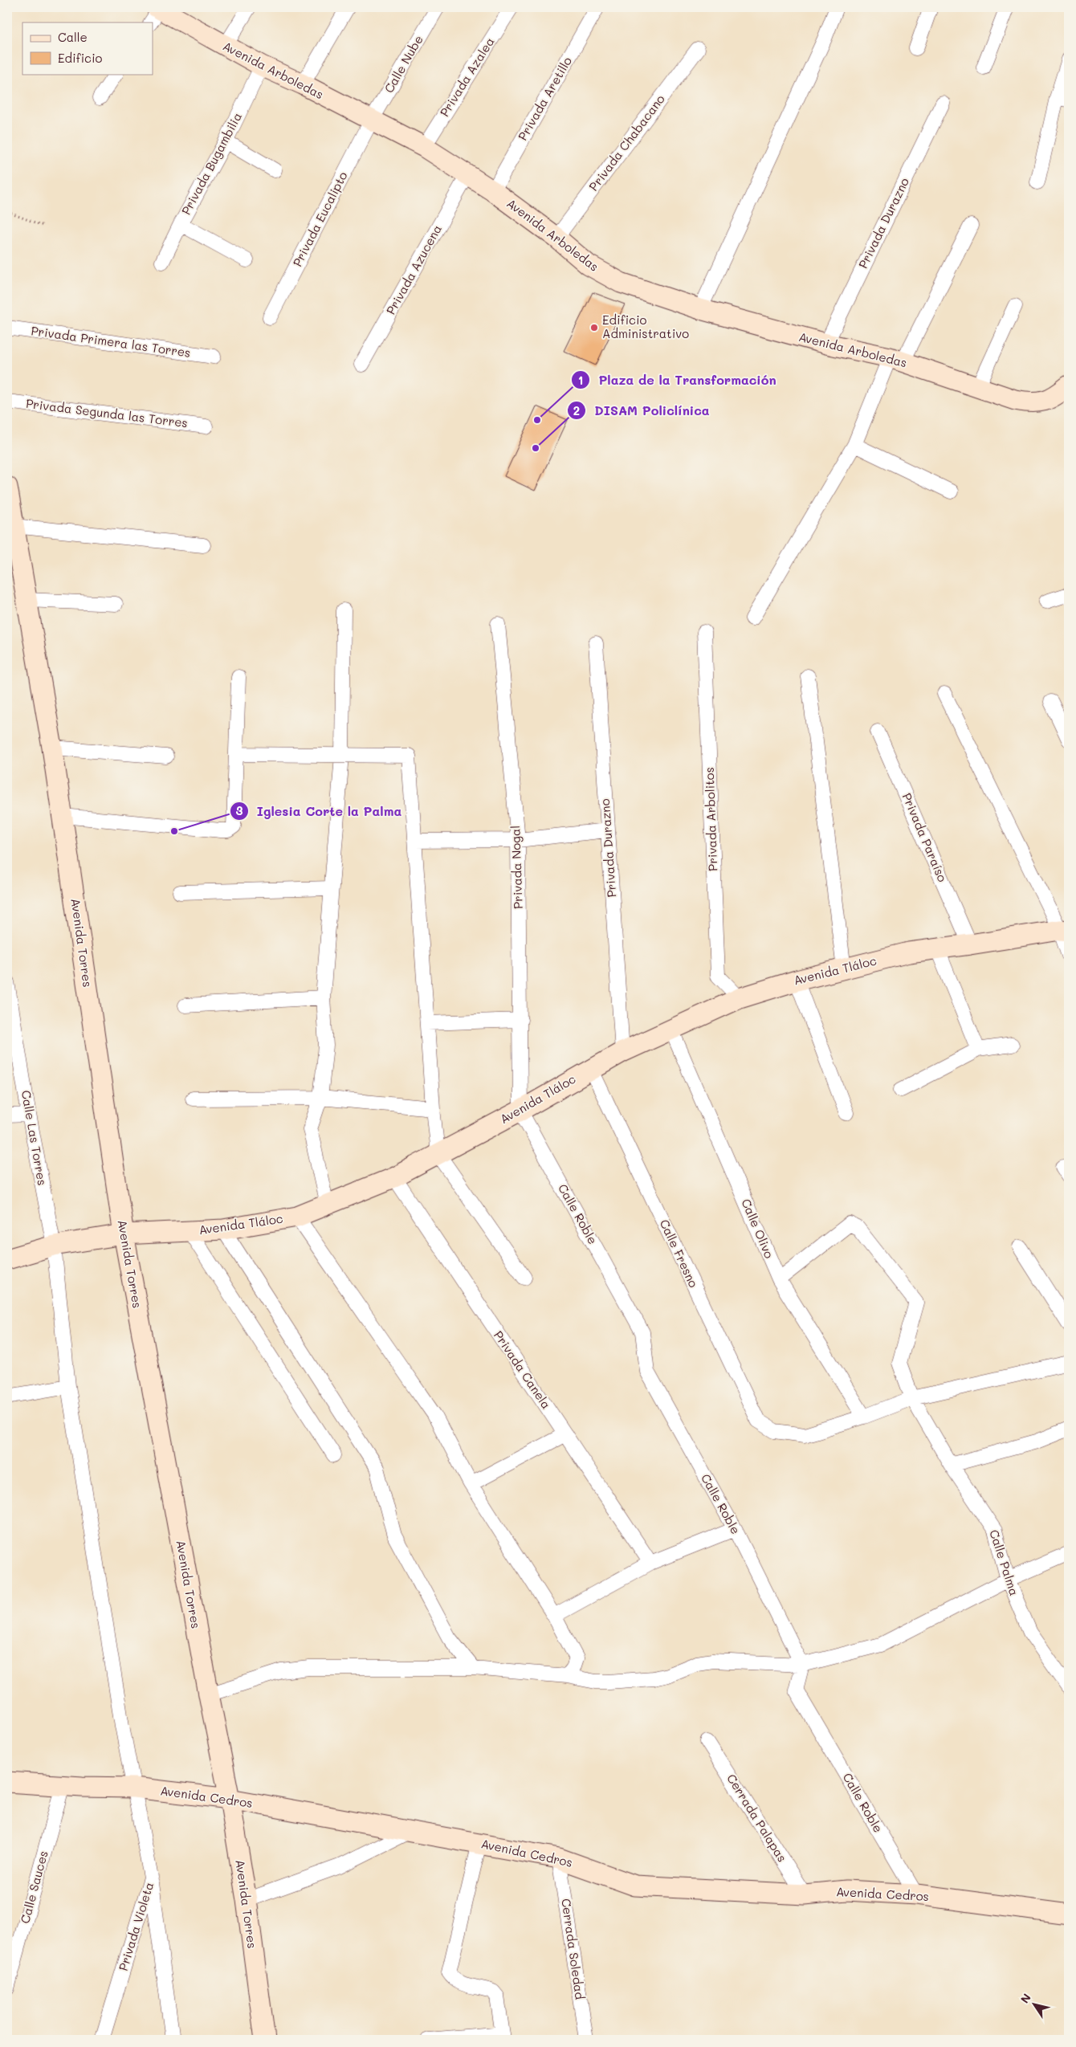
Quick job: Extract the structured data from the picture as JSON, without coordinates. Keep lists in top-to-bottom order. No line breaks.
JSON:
{"streets":{"main road":["Avenida Arboledas","Avenida Torres","Avenida Tláloc","Avenida Cedros"],"street":["Calle Nube","Privada Azalea","Privada Aretillo","Privada Chabacano","Privada Bugambilia","Privada Eucalipto","Privada Durazno","Privada Azucena","Privada Primera las Torres","Privada Segunda las Torres","Privada Arbolitos","Privada Paraíso","Privada Nogal","Calle Las Torres","Calle Roble","Calle Olivo","Calle Fresno","Privada Canela","Calle Palma","Cerrada Palapas","Calle Sauces","Privada Violeta","Cerrada Soledad"]},"crossings":[["Calle Nube","Avenida Arboledas"],["Calle Nube","Privada Eucalipto"],["Avenida Arboledas","Privada Azalea"],["Avenida Arboledas","Privada Aretillo"],["Avenida Arboledas","Privada Chabacano"],["Avenida Arboledas","Privada Bugambilia"],["Avenida Arboledas","Privada Eucalipto"],["Avenida Arboledas","Privada Durazno"],["Avenida Arboledas","Privada Azucena"],["Privada Durazno","Avenida Tláloc"],["Privada Arbolitos","Avenida Tláloc"],["Privada Paraíso","Avenida Tláloc"],["Privada Nogal","Avenida Tláloc"],["Privada Nogal","Calle Roble"],["Avenida Torres","Avenida Tláloc"],["Avenida Torres","Avenida Cedros"],["Avenida Tláloc","Calle Las Torres"],["Avenida Tláloc","Calle Roble"],["Avenida Tláloc","Calle Olivo"],["Avenida Tláloc","Calle Fresno"],["Avenida Tláloc","Privada Canela"],["Calle Las Torres","Privada Violeta"],["Calle Roble","Avenida Cedros"],["Calle Olivo","Calle Fresno"],["Calle Olivo","Calle Palma"],["Avenida Cedros","Cerrada Palapas"],["Avenida Cedros","Calle Sauces"],["Avenida Cedros","Privada Violeta"],["Avenida Cedros","Cerrada Soledad"]],"places":["Edificio Administrativo","Plaza de la Transformación","DISAM Policlínica","Iglesia Corte la Palma"],"legend":["Calle","Edificio"],"north":"top left"}
